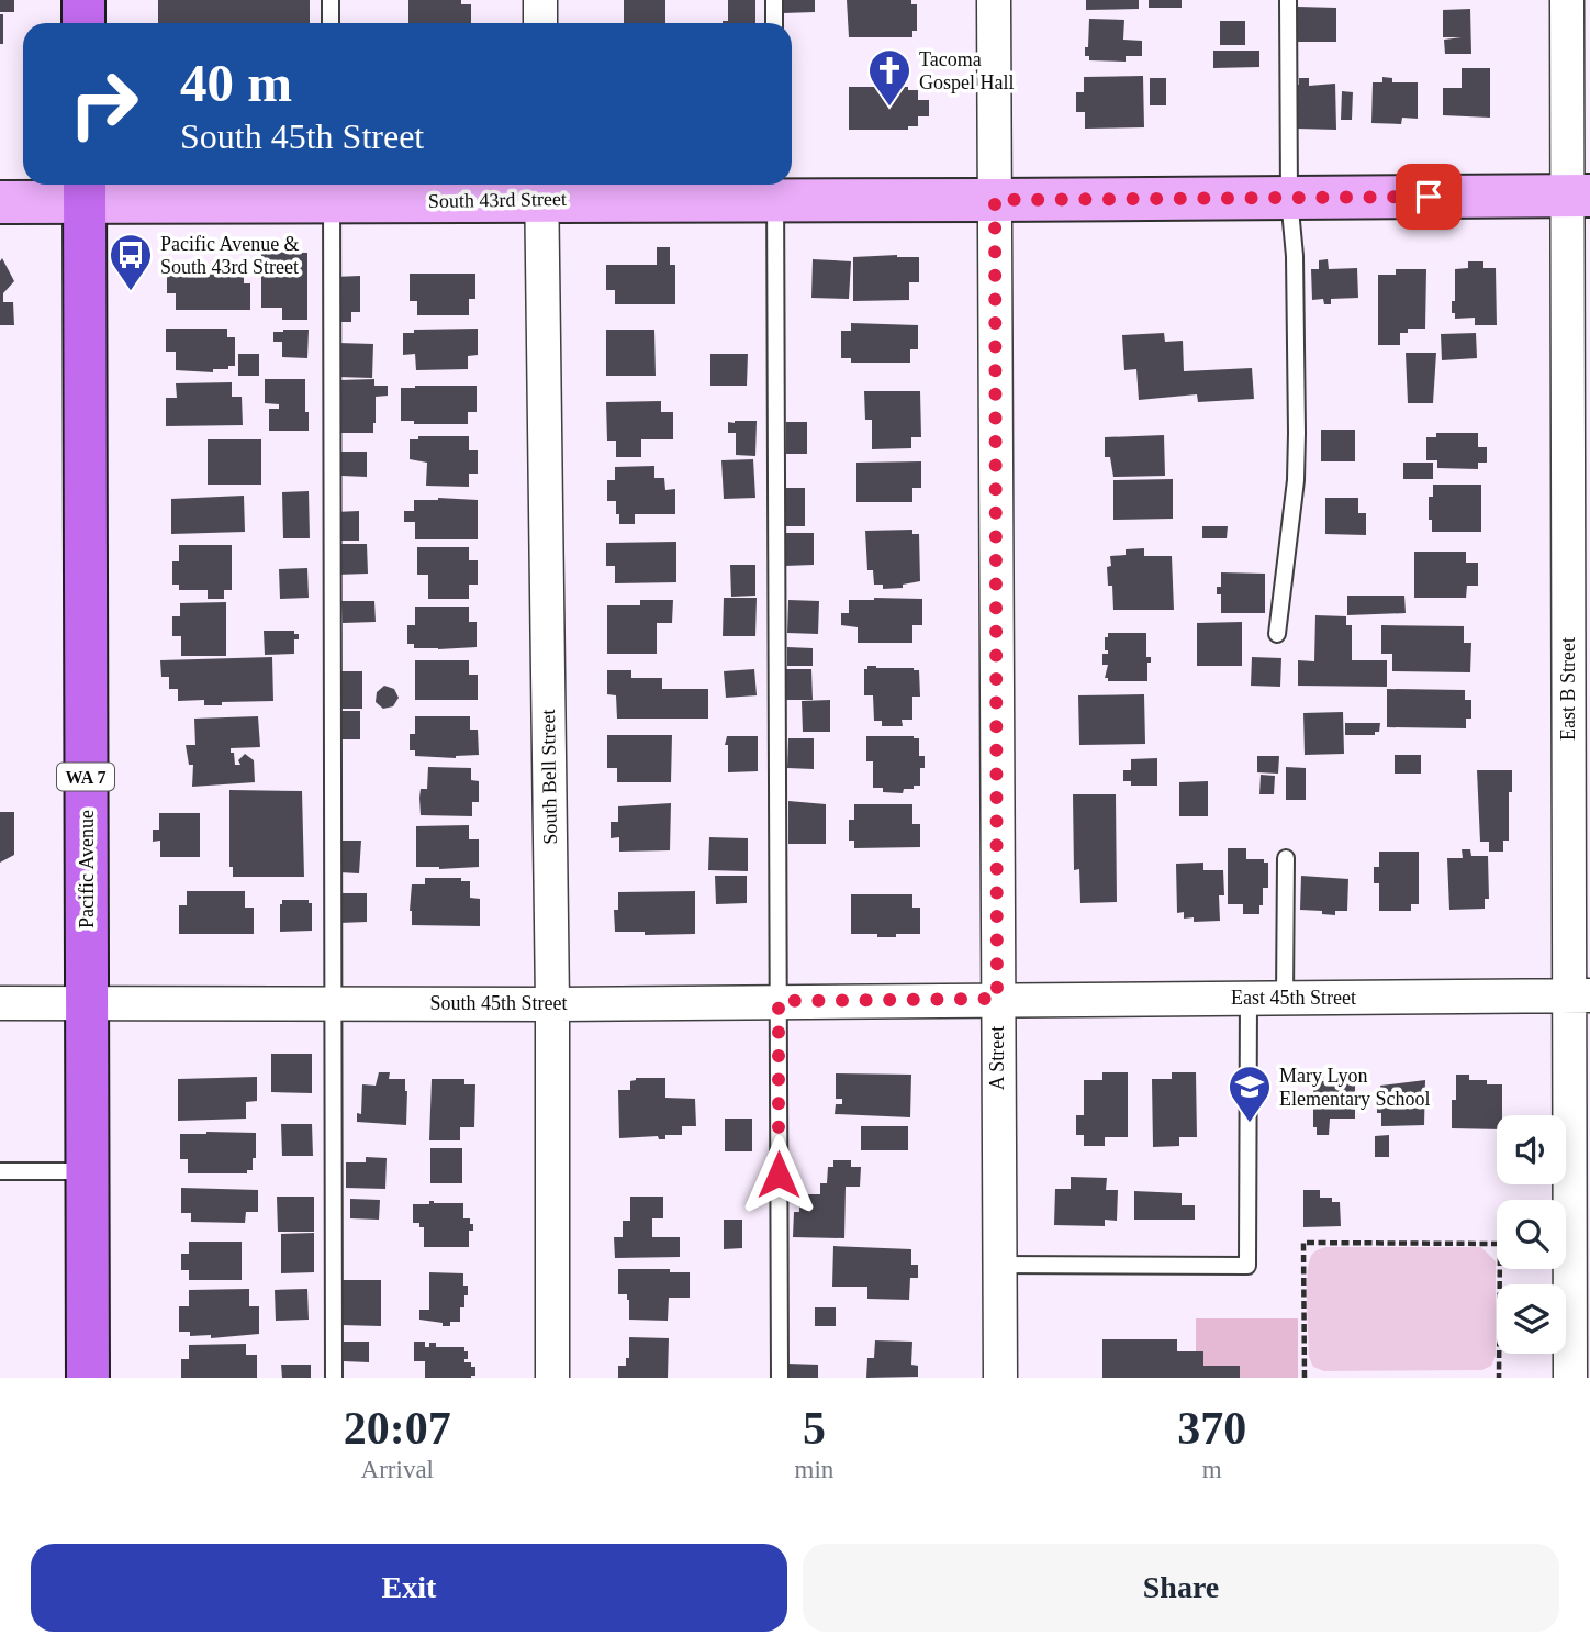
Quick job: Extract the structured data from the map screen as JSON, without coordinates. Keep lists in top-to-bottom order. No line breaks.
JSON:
{"streets":{"main road":["WA 7","Pacific Avenue"],"street":["South 43rd Street","East B Street","South Bell Street","East 45th Street","South 45th Street","A Street"]},"crossings":[["South 43rd Street","East B Street"],["South 43rd Street","South Bell Street"],["South 43rd Street","Pacific Avenue"],["South 43rd Street","A Street"],["East B Street","East 45th Street"],["South Bell Street","South 45th Street"],["Pacific Avenue","South 45th Street"],["East 45th Street","South 45th Street"],["East 45th Street","A Street"],["South 45th Street","A Street"]],"places":{"church":["Tacoma Gospel Hall"],"bus stop":["Pacific Avenue & South 43rd Street"],"school or university":["Mary Lyon Elementary School"]},"page":{"turn":["40 m","South 45th Street"],"eta":["20:07","Arrival","5","min","370","m"],"buttons":["Exit","Share"]}}
